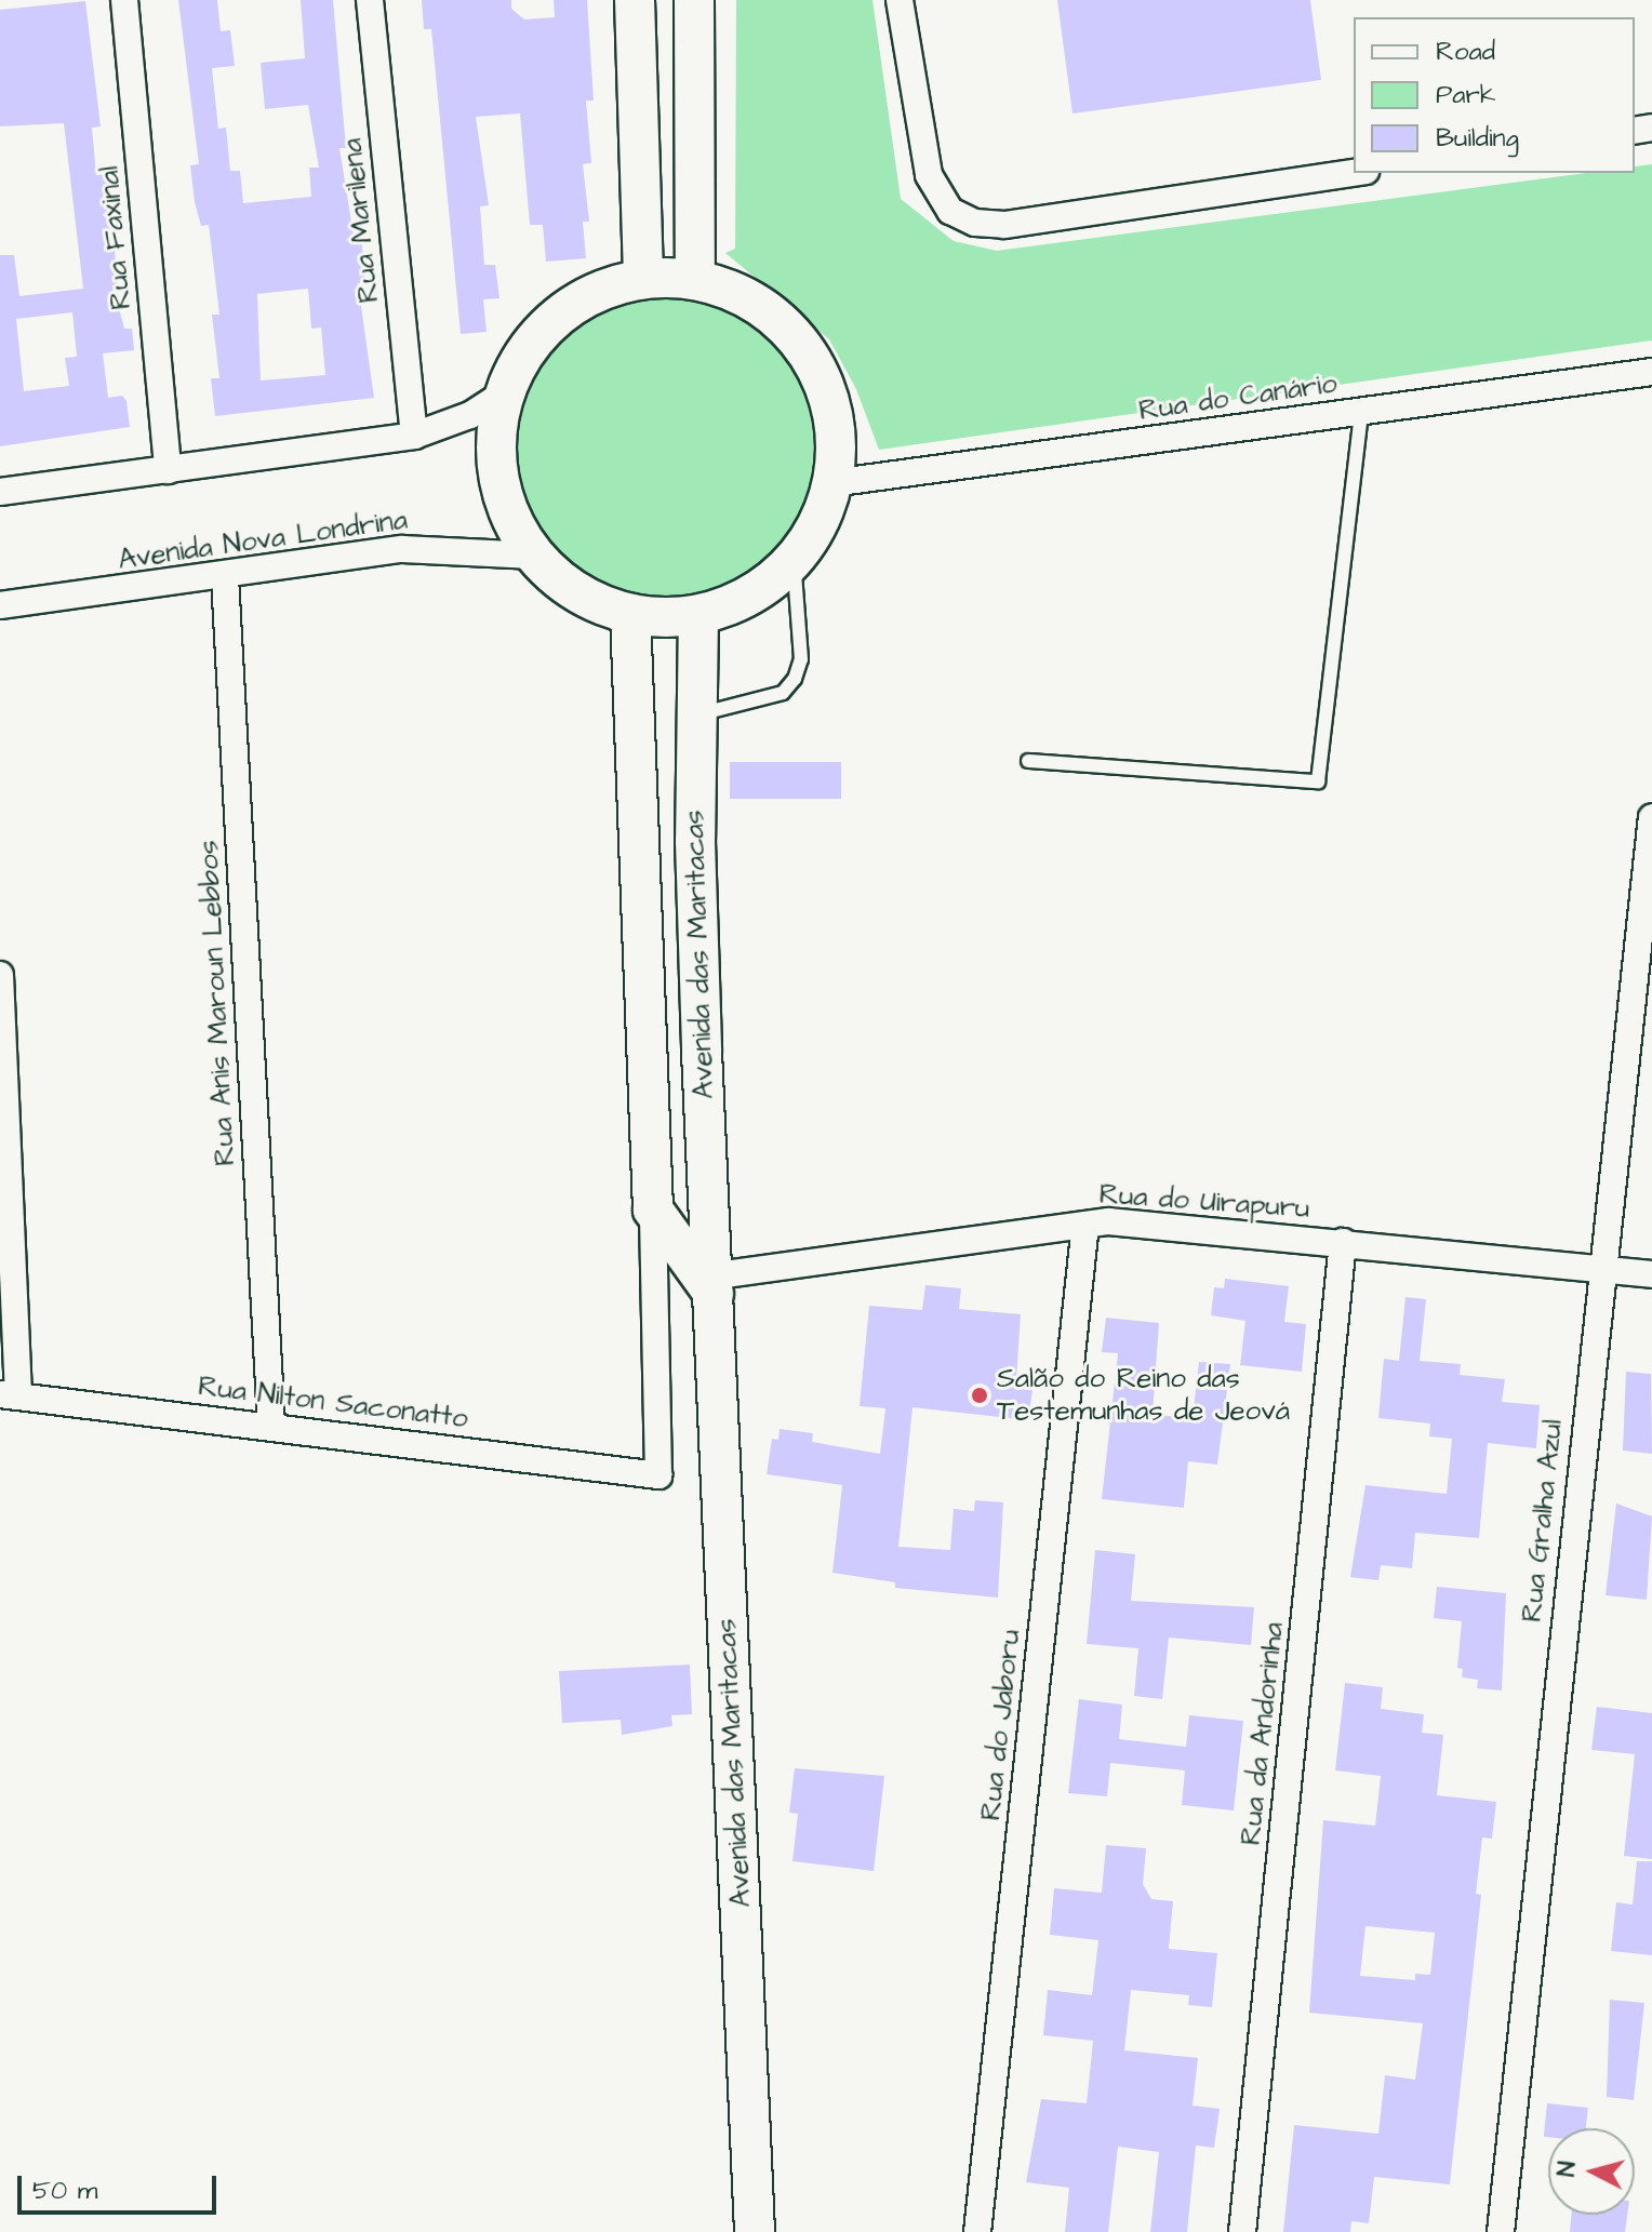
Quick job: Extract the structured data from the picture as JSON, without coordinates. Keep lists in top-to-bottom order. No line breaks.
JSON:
{"streets":{"street":["Rua Marilena","Rua Faxinal","Rua do Canário","Avenida Nova Londrina","Avenida das Maritacas","Rua Anis Maroun Lebbos","Rua do Uirapuru","Rua Nilton Saconatto","Rua Gralha Azul","Rua do Jaboru","Rua da Andorinha"]},"crossings":[["Avenida Nova Londrina","Rua Anis Maroun Lebbos"],["Avenida das Maritacas","Rua do Uirapuru"],["Avenida das Maritacas","Rua Nilton Saconatto"],["Rua Anis Maroun Lebbos","Rua Nilton Saconatto"],["Rua do Uirapuru","Rua Gralha Azul"],["Rua do Uirapuru","Rua do Jaboru"],["Rua do Uirapuru","Rua da Andorinha"]],"places":["Salão do Reino das Testemunhas de Jeová"],"legend":["Road","Park","Building"],"scale_bar":"50 m","north":"left"}
